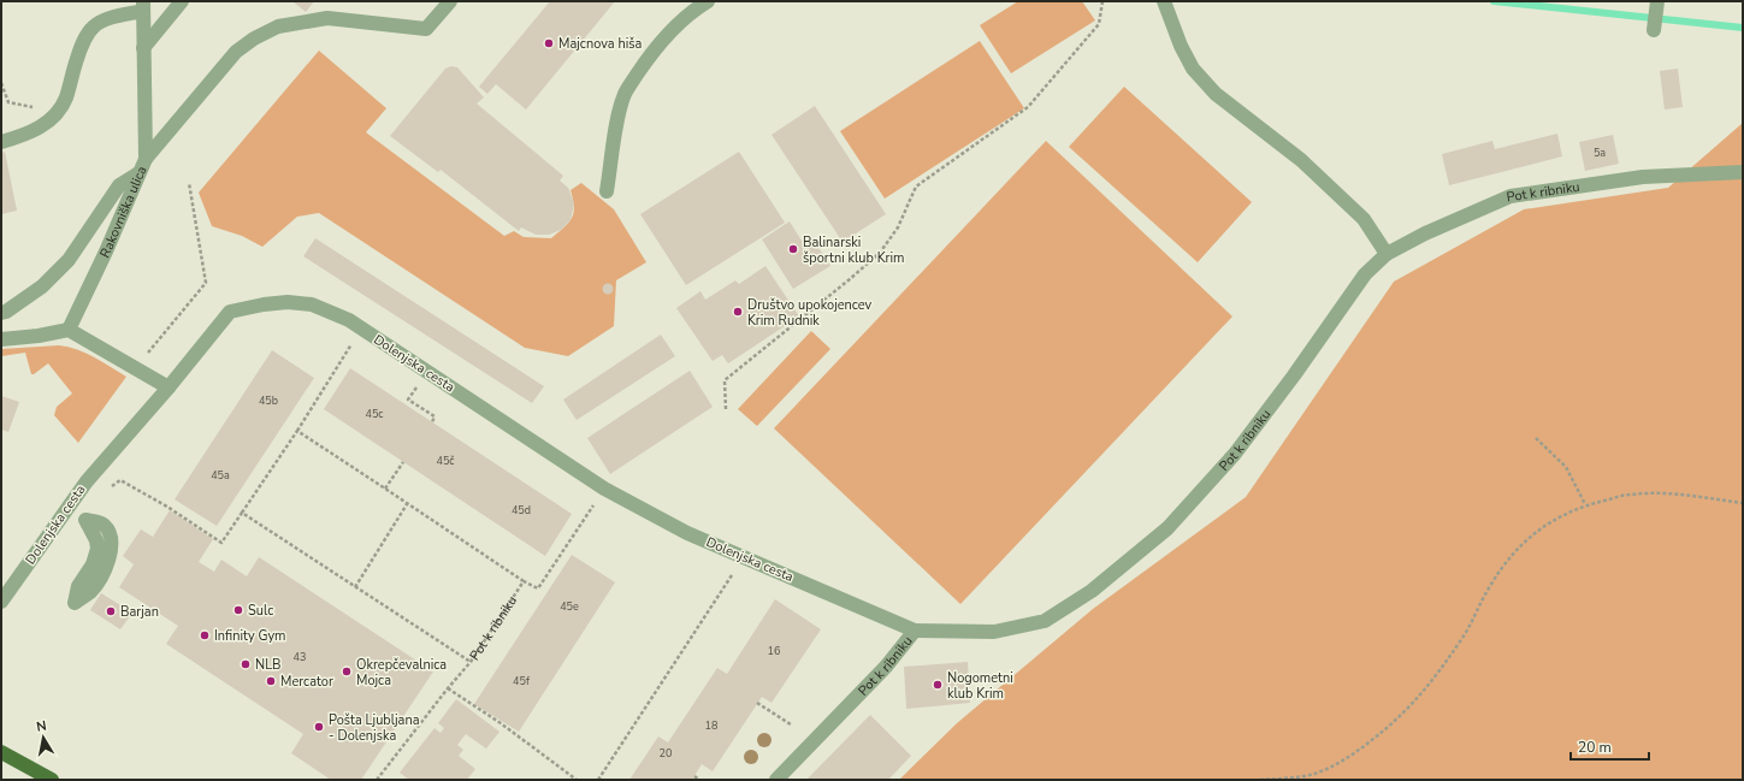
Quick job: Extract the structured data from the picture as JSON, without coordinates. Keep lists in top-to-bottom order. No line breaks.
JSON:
{"streets":{"street":["Pot k ribniku","Rakovniška ulica","Dolenjska cesta"]},"crossings":[["Pot k ribniku","Dolenjska cesta"]],"places":["Majcnova hiša","Balinarski športni klub Krim","Društvo upokojencev Krim Rudnik","Sulc","Barjan","Infinity Gym","NLB","Okrepčevalnica Mojca","Mercator","Nogometni klub Krim","Pošta Ljubljana - Dolenjska"],"house_numbers":["5a","45b","45c","45č","45a","45d","45e","16","43","45f","18","20"],"scale_bar":"20 m","north":"top"}
